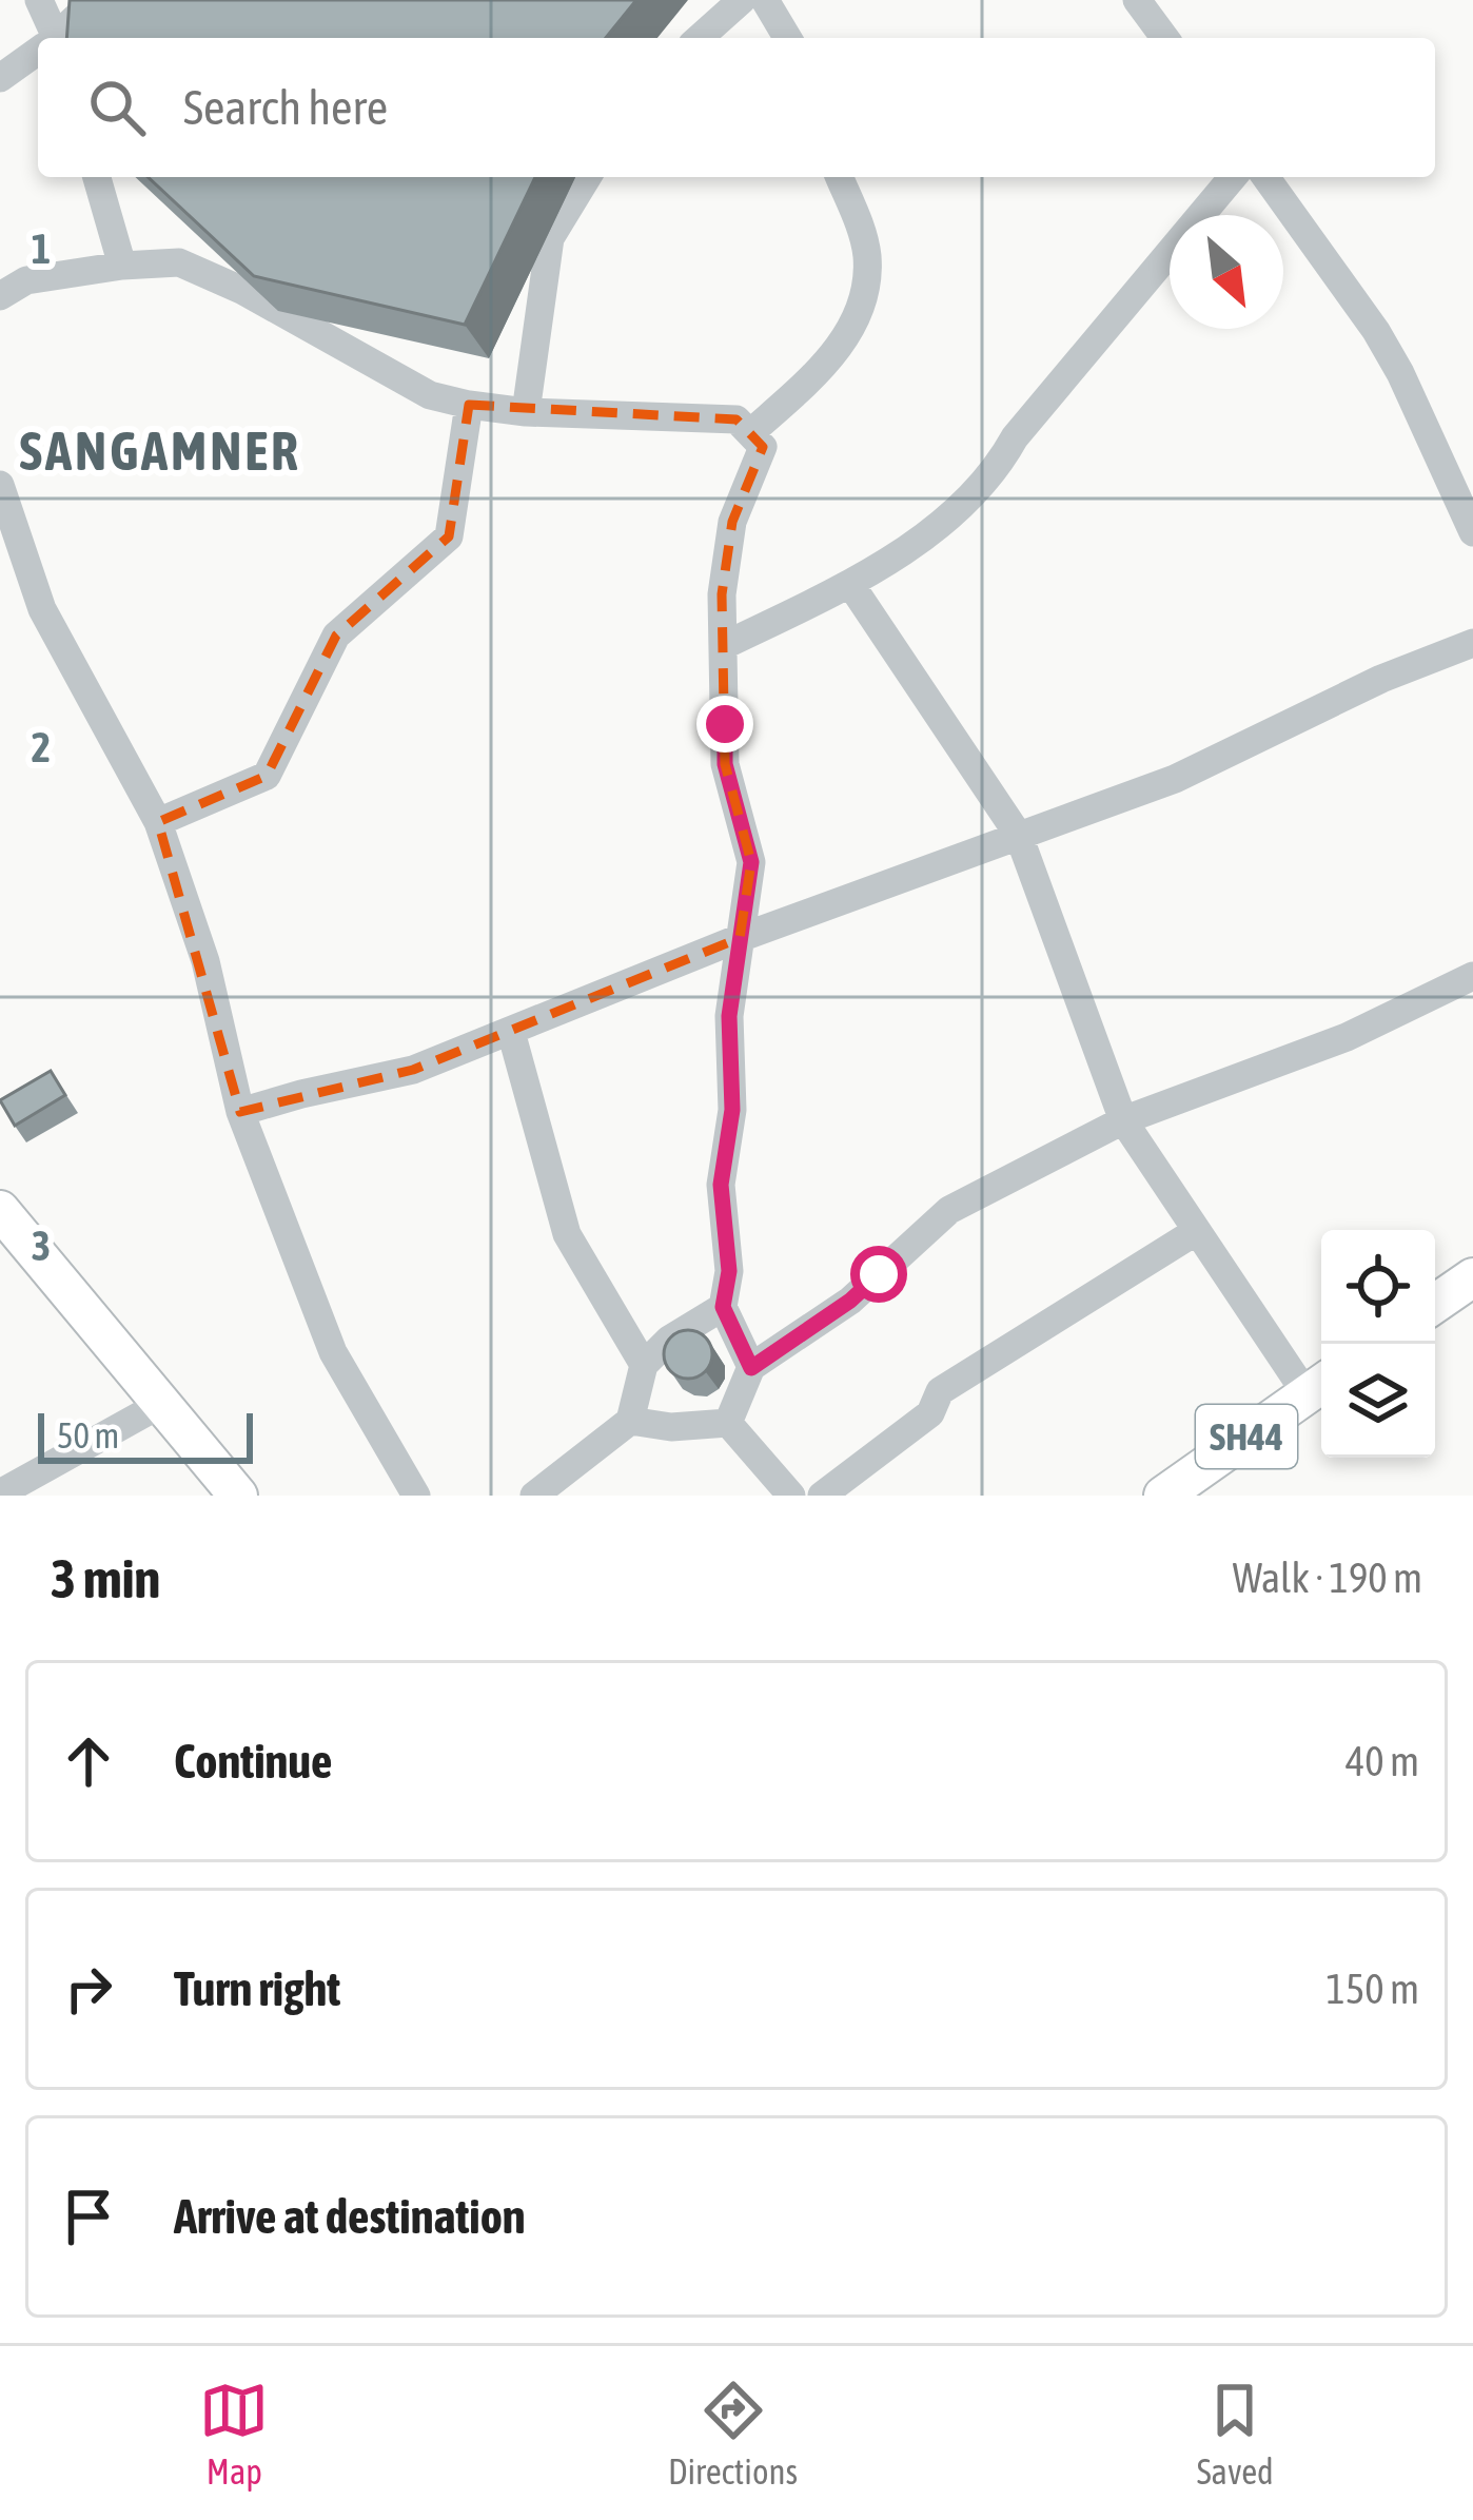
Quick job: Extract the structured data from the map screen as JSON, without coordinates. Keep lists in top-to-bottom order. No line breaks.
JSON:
{"streets":{"main road":["SH44"]},"districts":["SANGAMNER"],"scale_bar":"50 m","north":"bottom right","page":{"search":"Search here","scale":"50 m","heading":["3 min","Walk · 190 m"],"list":[["Continue","40 m"],["Turn right","150 m"],"Arrive at destination"],"nav":["Map","Directions","Saved"]},"grid":{"rows":["1","2","3"]}}
